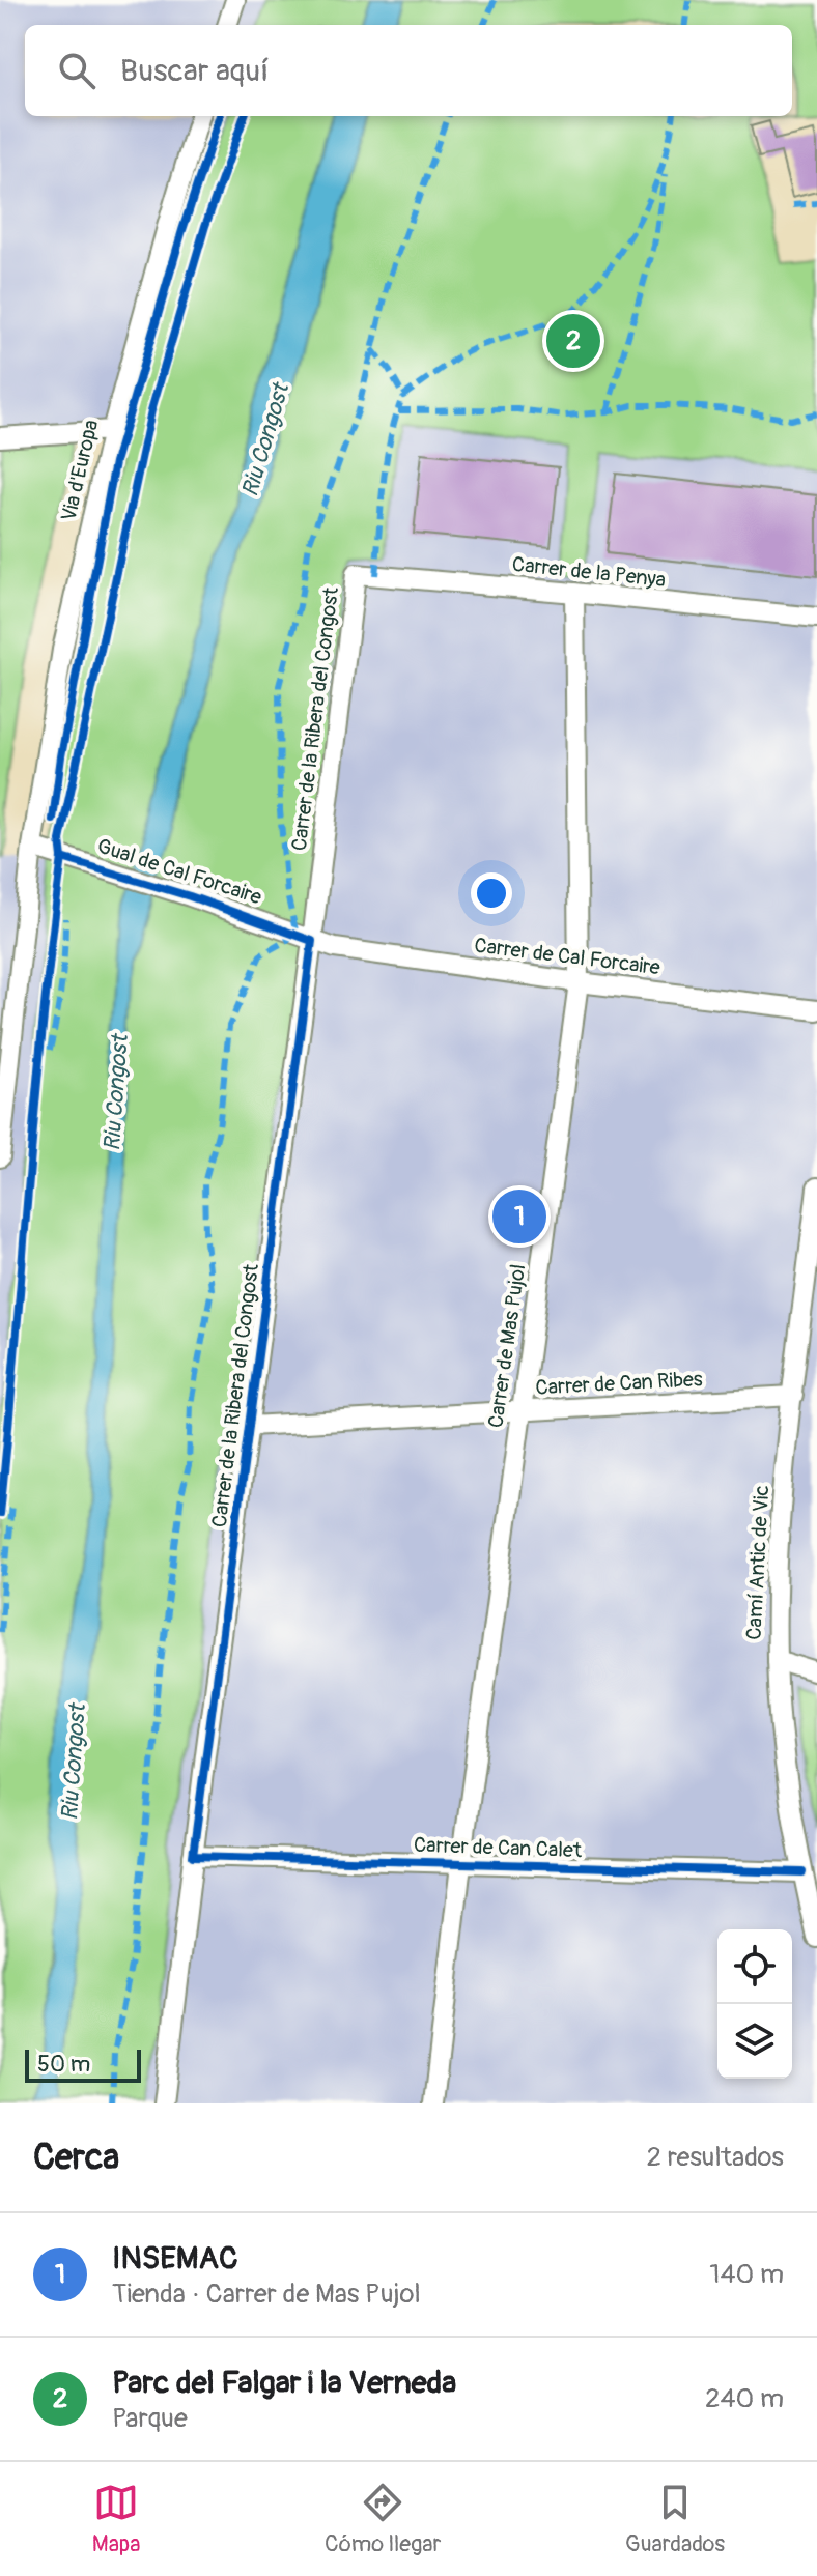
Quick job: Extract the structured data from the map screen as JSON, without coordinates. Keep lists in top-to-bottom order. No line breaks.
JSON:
{"streets":{"street":["Via d'Europa","Carrer de la Penya","Carrer de la Ribera del Congost","Gual de Cal Forcaire","Carrer de Cal Forcaire","Carrer de Mas Pujol","Carrer de Can Ribes","Camí Antic de Vic","Carrer de Can Calet"]},"crossings":[["Via d'Europa","Gual de Cal Forcaire"],["Carrer de la Penya","Carrer de la Ribera del Congost"],["Carrer de la Penya","Carrer de Mas Pujol"],["Carrer de la Ribera del Congost","Gual de Cal Forcaire"],["Carrer de la Ribera del Congost","Carrer de Cal Forcaire"],["Carrer de la Ribera del Congost","Carrer de Can Ribes"],["Carrer de la Ribera del Congost","Carrer de Can Calet"],["Gual de Cal Forcaire","Carrer de Cal Forcaire"],["Carrer de Cal Forcaire","Carrer de Mas Pujol"],["Carrer de Mas Pujol","Carrer de Can Ribes"],["Carrer de Mas Pujol","Carrer de Can Calet"],["Carrer de Can Ribes","Camí Antic de Vic"],["Camí Antic de Vic","Carrer de Can Calet"]],"water":["Riu Congost"],"scale_bar":"50 m","page":{"search":"Buscar aquí","pins":["2","1"],"scale":"50 m","heading":["Cerca","2 resultados"],"list":[{"mark":"1","name":"INSEMAC","note":"Tienda · Carrer de Mas Pujol","value":"140 m"},{"mark":"2","name":"Parc del Falgar i la Verneda","note":"Parque","value":"240 m"}],"nav":["Mapa","Cómo llegar","Guardados"]}}
